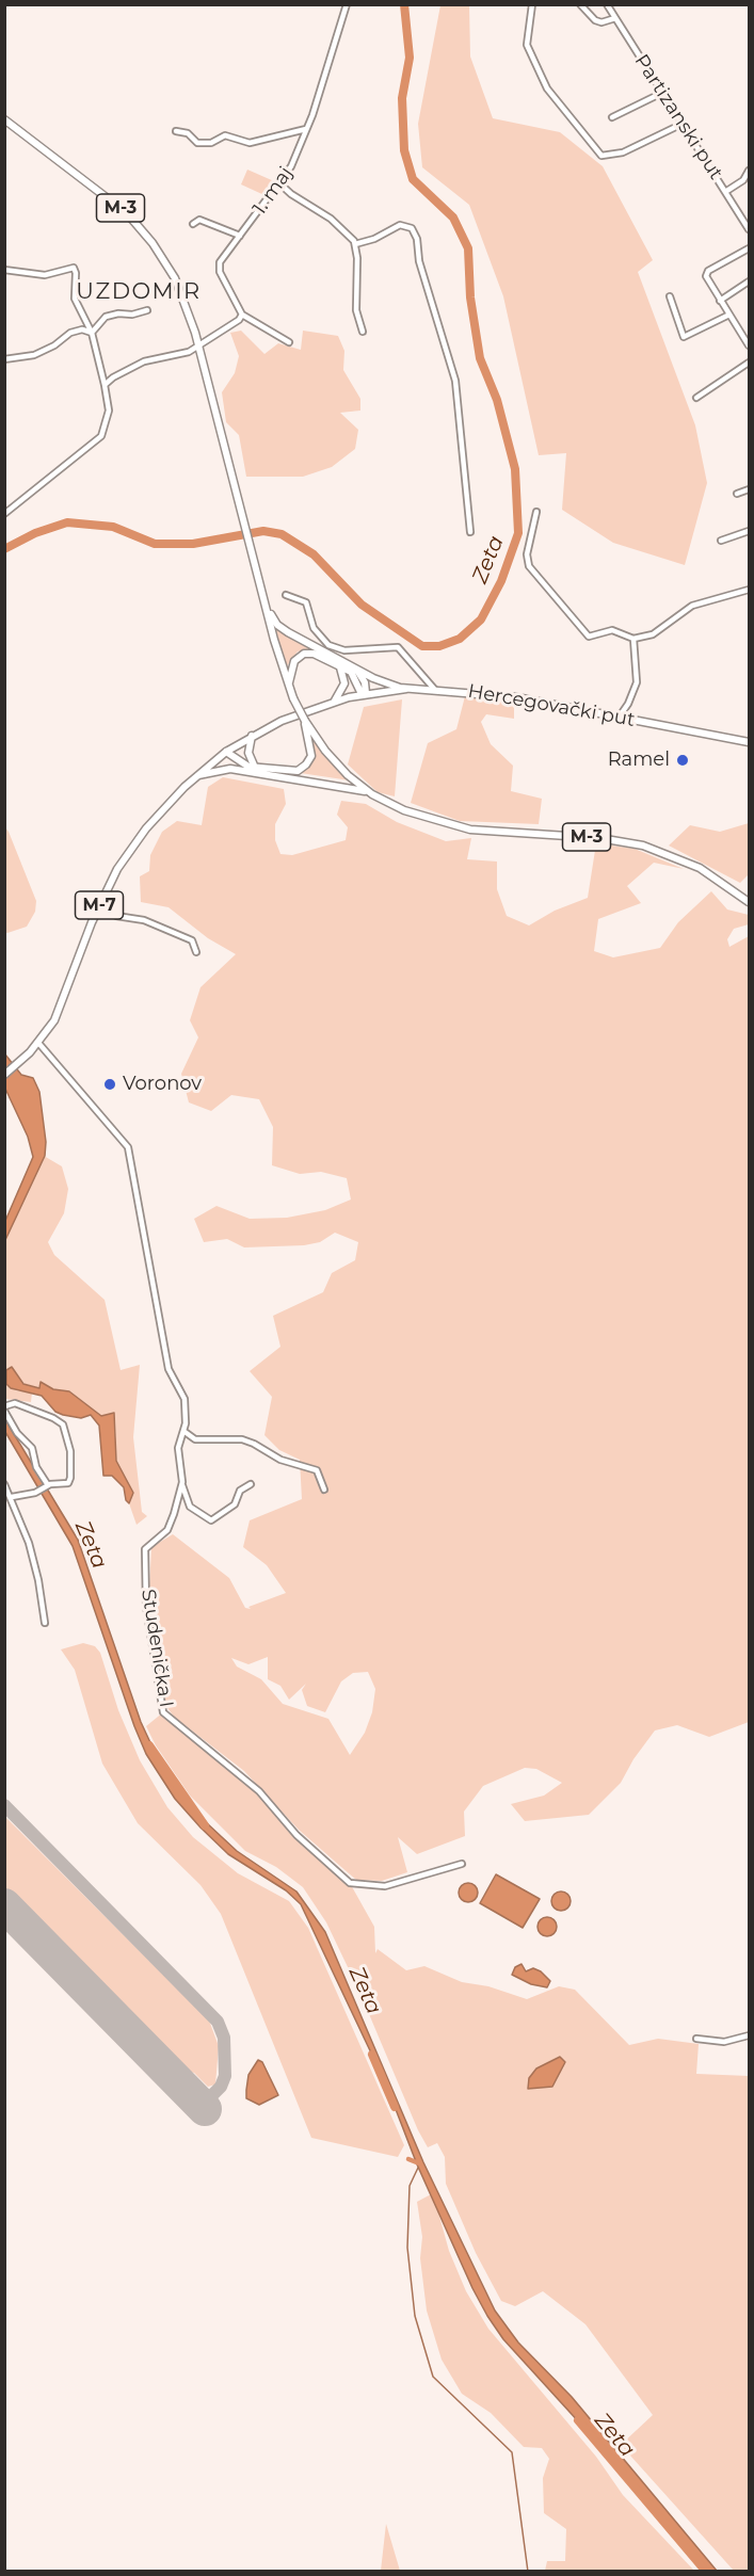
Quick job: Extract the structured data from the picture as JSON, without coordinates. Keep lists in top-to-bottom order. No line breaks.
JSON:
{"streets":{"main road":["M-3","Hercegovački put","M-7"],"street":["Partizanski put","1. maj","Studenička I"]},"crossings":[["M-7","Studenička I"]],"districts":["UZDOMIR"],"water":["Zeta"],"places":["Ramel","Voronov"]}
